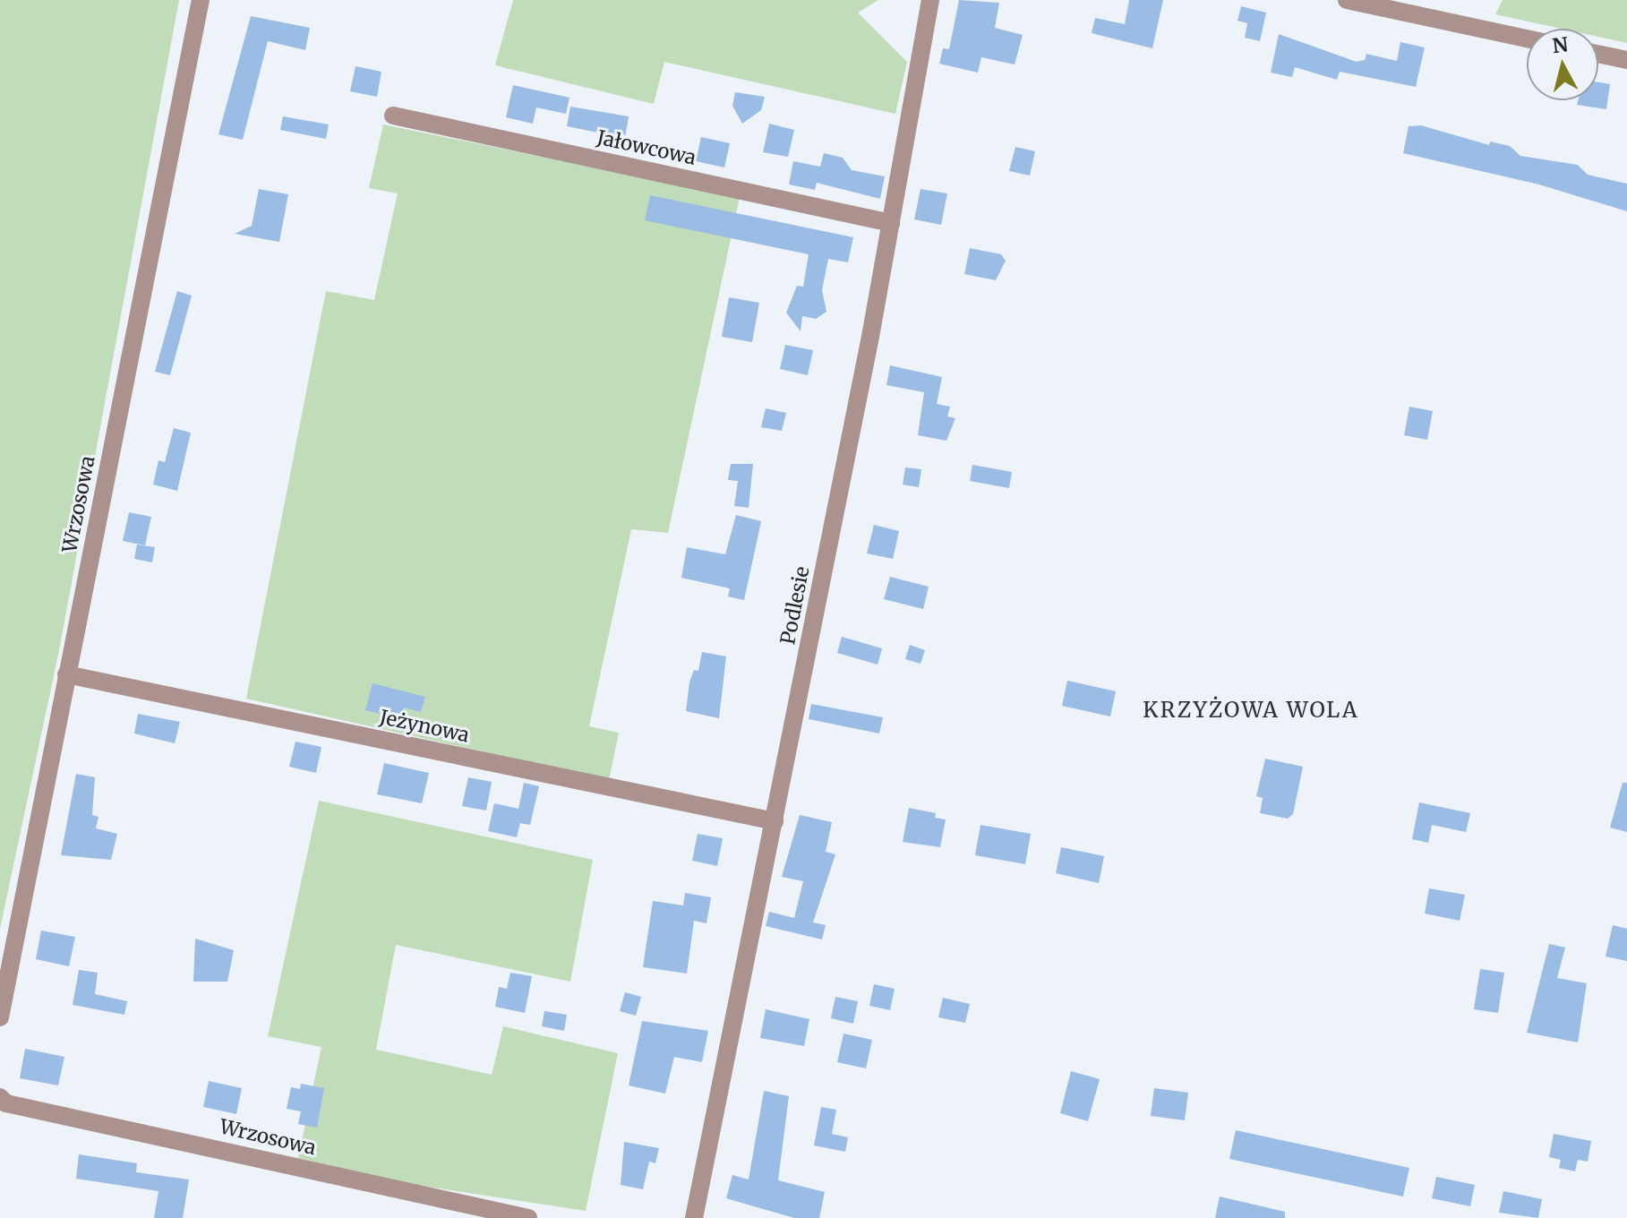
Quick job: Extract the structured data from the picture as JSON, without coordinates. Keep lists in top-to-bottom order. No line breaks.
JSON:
{"streets":{"street":["Jałowcowa","Wrzosowa","Podlesie","Jeżynowa"]},"crossings":[["Jałowcowa","Podlesie"],["Wrzosowa","Jeżynowa"],["Podlesie","Jeżynowa"]],"districts":["KRZYŻOWA WOLA"],"north":"top"}
